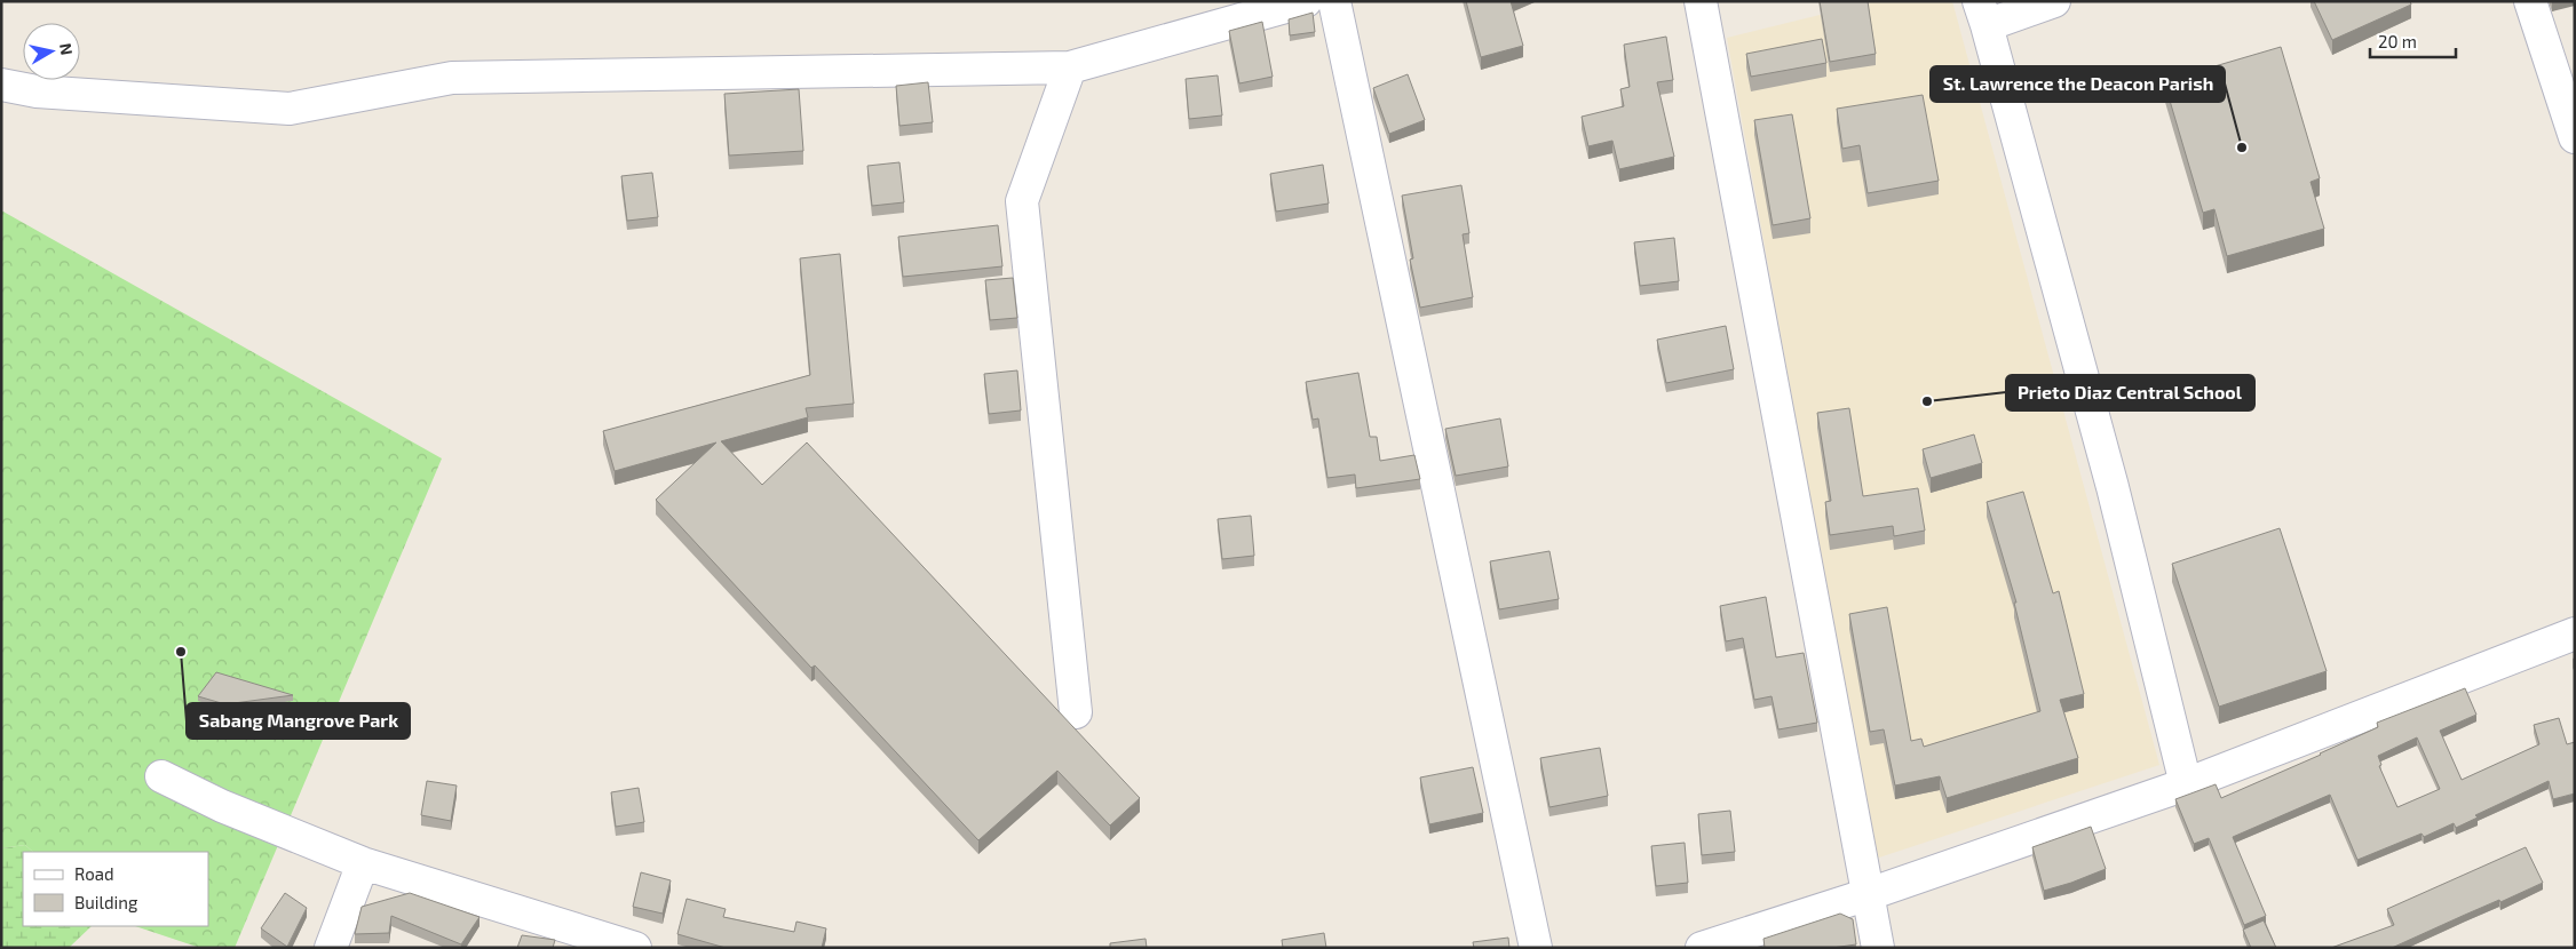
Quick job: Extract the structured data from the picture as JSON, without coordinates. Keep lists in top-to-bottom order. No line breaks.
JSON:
{"places":["St. Lawrence the Deacon Parish","Prieto Diaz Central School","Sabang Mangrove Park"],"legend":["Road","Building"],"scale_bar":"20 m","north":"right"}
